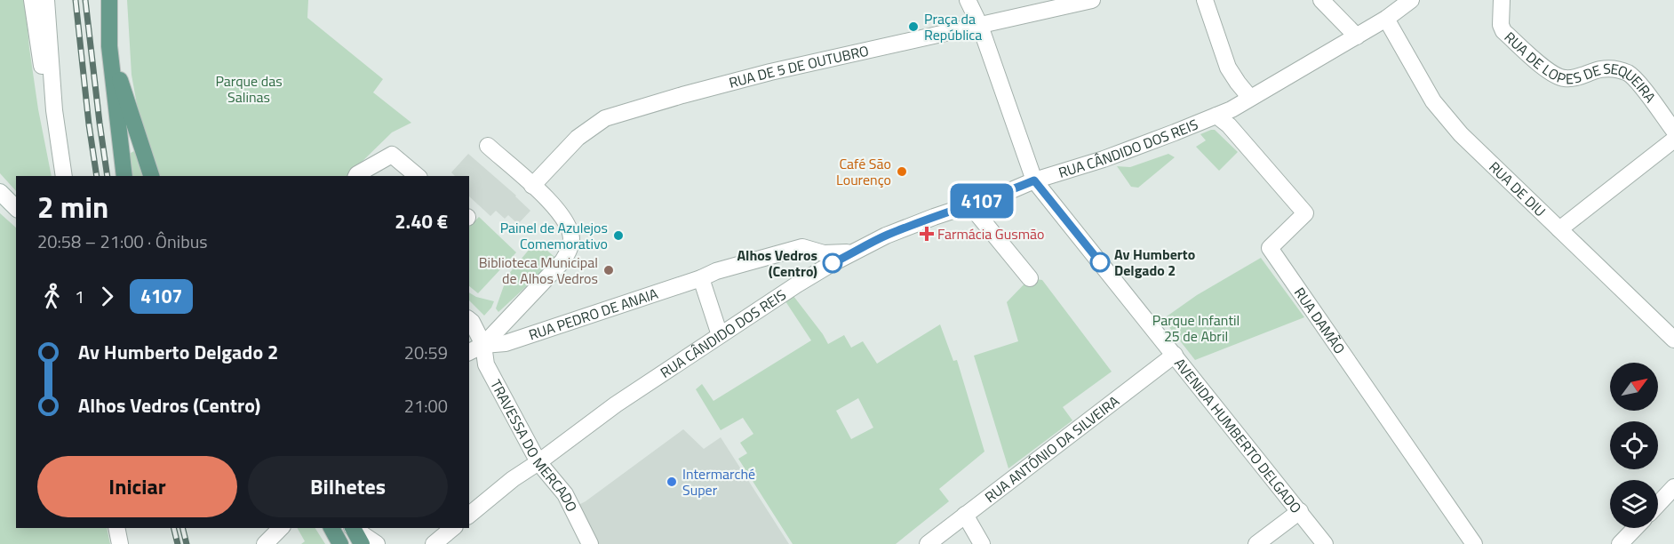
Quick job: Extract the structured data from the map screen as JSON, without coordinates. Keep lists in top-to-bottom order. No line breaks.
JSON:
{"streets":{"street":["RUA DE 5 DE OUTUBRO","RUA DE LOPES DE SEQUEIRA","RUA CÂNDIDO DOS REIS","RUA DE DIU","RUA PEDRO DE ANAIA","RUA DAMÃO","AVENIDA HUMBERTO DELGADO","TRAVESSA DO MERCADO","RUA ANTÓNIO DA SILVEIRA"]},"crossings":[["RUA DE 5 DE OUTUBRO","AVENIDA HUMBERTO DELGADO"],["RUA CÂNDIDO DOS REIS","RUA DE DIU"],["RUA CÂNDIDO DOS REIS","RUA PEDRO DE ANAIA"],["RUA CÂNDIDO DOS REIS","RUA DAMÃO"],["RUA CÂNDIDO DOS REIS","AVENIDA HUMBERTO DELGADO"],["RUA CÂNDIDO DOS REIS","TRAVESSA DO MERCADO"],["RUA PEDRO DE ANAIA","TRAVESSA DO MERCADO"],["AVENIDA HUMBERTO DELGADO","RUA ANTÓNIO DA SILVEIRA"]],"parks":["Parque das Salinas","Parque Infantil 25 de Abril"],"places":{"other":["Praça da República","Café São Lourenço","Painel de Azulejos Comemorativo","Av Humberto Delgado 2","Alhos Vedros (Centro)","Biblioteca Municipal de Alhos Vedros","Intermarché Super"],"health":["Farmácia Gusmão"]},"lines":["bus line 4107"],"north":"top right","page":{"on_map":"4107","heading":["2 min","20:58 – 21:00 · Ônibus","2.40 €"],"legs":["1","4107"],"list":[{"name":"Av Humberto Delgado 2","value":"20:59"},{"name":"Alhos Vedros (Centro)","value":"21:00"}],"buttons":["Iniciar","Bilhetes"]}}
